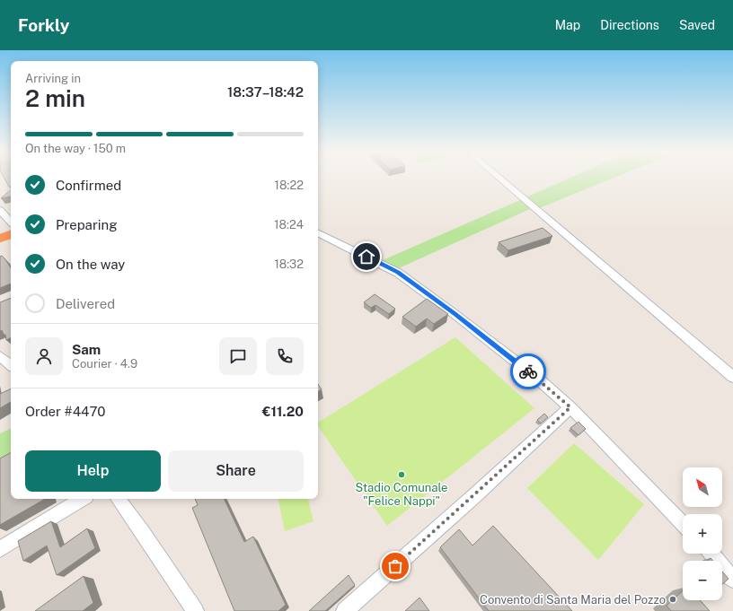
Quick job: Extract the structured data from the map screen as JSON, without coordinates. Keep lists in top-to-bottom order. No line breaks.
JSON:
{"places":["Stadio Comunale \"Felice Nappi\"","Convento di Santa Maria del Pozzo"],"north":"top left","page":{"header":"Forkly","nav":["Map","Directions","Saved"],"heading":["2 min","Arriving in","18:37–18:42"],"panel":["Sam","Courier · 4.9","Order #4470","€11.20"],"bar":"On the way · 150 m","list":[["Confirmed","18:22"],["Preparing","18:24"],["On the way","18:32"],"Delivered"],"buttons":["Help","Share"],"map_buttons":["+","−"]}}
